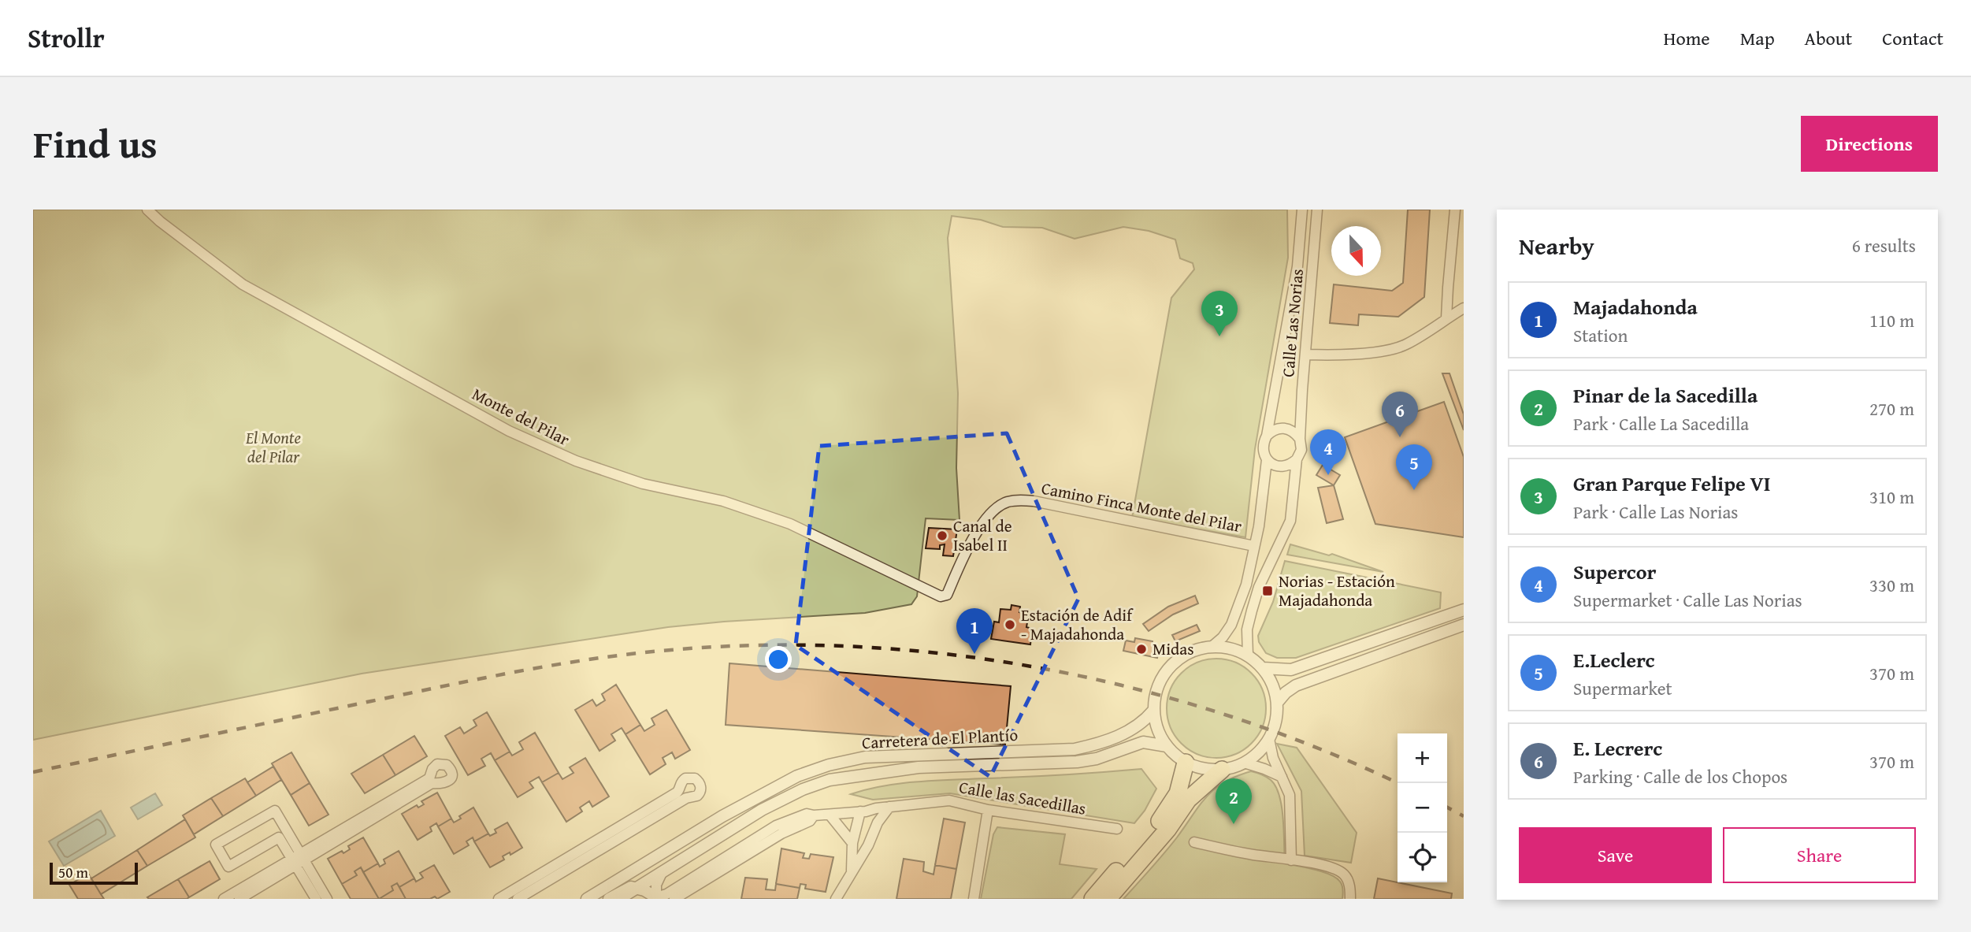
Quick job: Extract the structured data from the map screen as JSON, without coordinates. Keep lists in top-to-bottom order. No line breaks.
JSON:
{"streets":{"street":["Calle Las Norias","Monte del Pilar","Camino Finca Monte del Pilar","Carretera de El Plantío","Calle las Sacedillas"]},"crossings":[["Calle Las Norias","Camino Finca Monte del Pilar"],["Calle Las Norias","Carretera de El Plantío"],["Monte del Pilar","Camino Finca Monte del Pilar"]],"parks":["El Monte del Pilar"],"places":{"other":["Canal de Isabel II","Estación de Adif - Majadahonda","Midas"],"transit":["Norias - Estación Majadahonda"]},"scale_bar":"50 m","north":"bottom","page":{"header":"Strollr","nav":["Home","Map","About","Contact"],"title":"Find us","buttons":["Directions",["Save","Share"]],"heading":["Nearby","6 results"],"list":[{"mark":"1","name":"Majadahonda","note":"Station","value":"110 m"},{"mark":"2","name":"Pinar de la Sacedilla","note":"Park · Calle La Sacedilla","value":"270 m"},{"mark":"3","name":"Gran Parque Felipe VI","note":"Park · Calle Las Norias","value":"310 m"},{"mark":"4","name":"Supercor","note":"Supermarket · Calle Las Norias","value":"330 m"},{"mark":"5","name":"E.Leclerc","note":"Supermarket","value":"370 m"},{"mark":"6","name":"E. Lecrerc","note":"Parking · Calle de los Chopos","value":"370 m"}],"pins":["3","6","4","5","1","2"],"map_buttons":["+","−"],"scale":"50 m"}}
